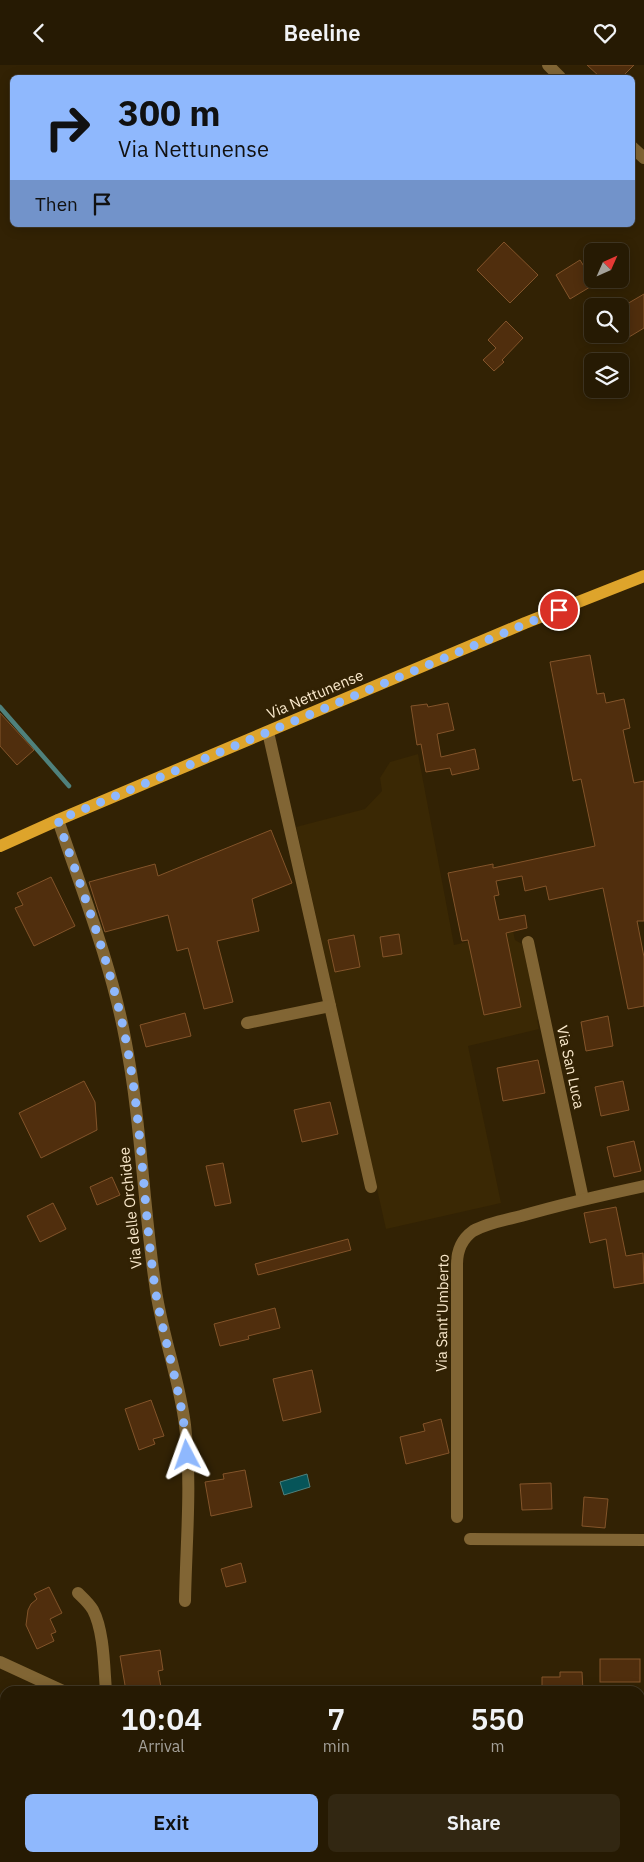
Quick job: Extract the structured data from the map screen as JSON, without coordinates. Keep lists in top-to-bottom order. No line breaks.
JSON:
{"streets":{"main road":["Via Nettunense"],"street":["Via San Luca","Via delle Orchidee","Via Sant'Umberto"]},"crossings":[["Via Nettunense","Via delle Orchidee"],["Via San Luca","Via Sant'Umberto"]],"north":"top right","page":{"header":"Beeline","turn":["300 m","Via Nettunense"],"then":"Then","eta":["10:04","Arrival","7","min","550","m"],"buttons":["Exit","Share"]}}
